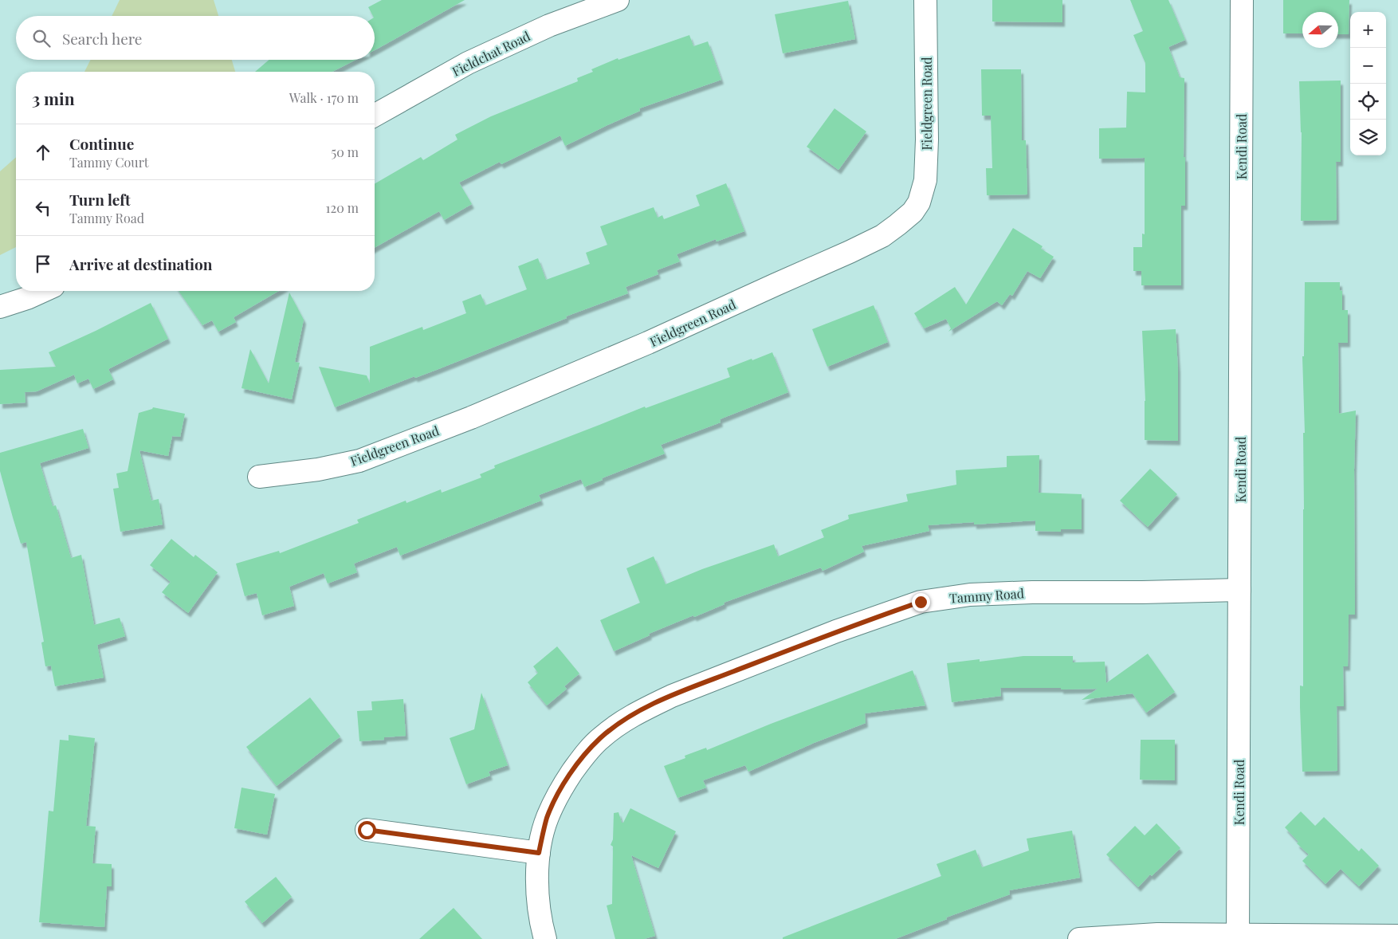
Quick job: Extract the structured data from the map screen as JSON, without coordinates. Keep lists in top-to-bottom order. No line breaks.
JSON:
{"streets":{"street":["Fieldchat Road","Fieldgreen Road","Kendi Road","Tammy Road"]},"crossings":[["Kendi Road","Tammy Road"]],"north":"left","page":{"map_buttons":["+","−"],"search":"Search here","heading":["3 min","Walk · 170 m"],"list":[["Continue","Tammy Court","50 m"],["Turn left","Tammy Road","120 m"],"Arrive at destination"]}}
